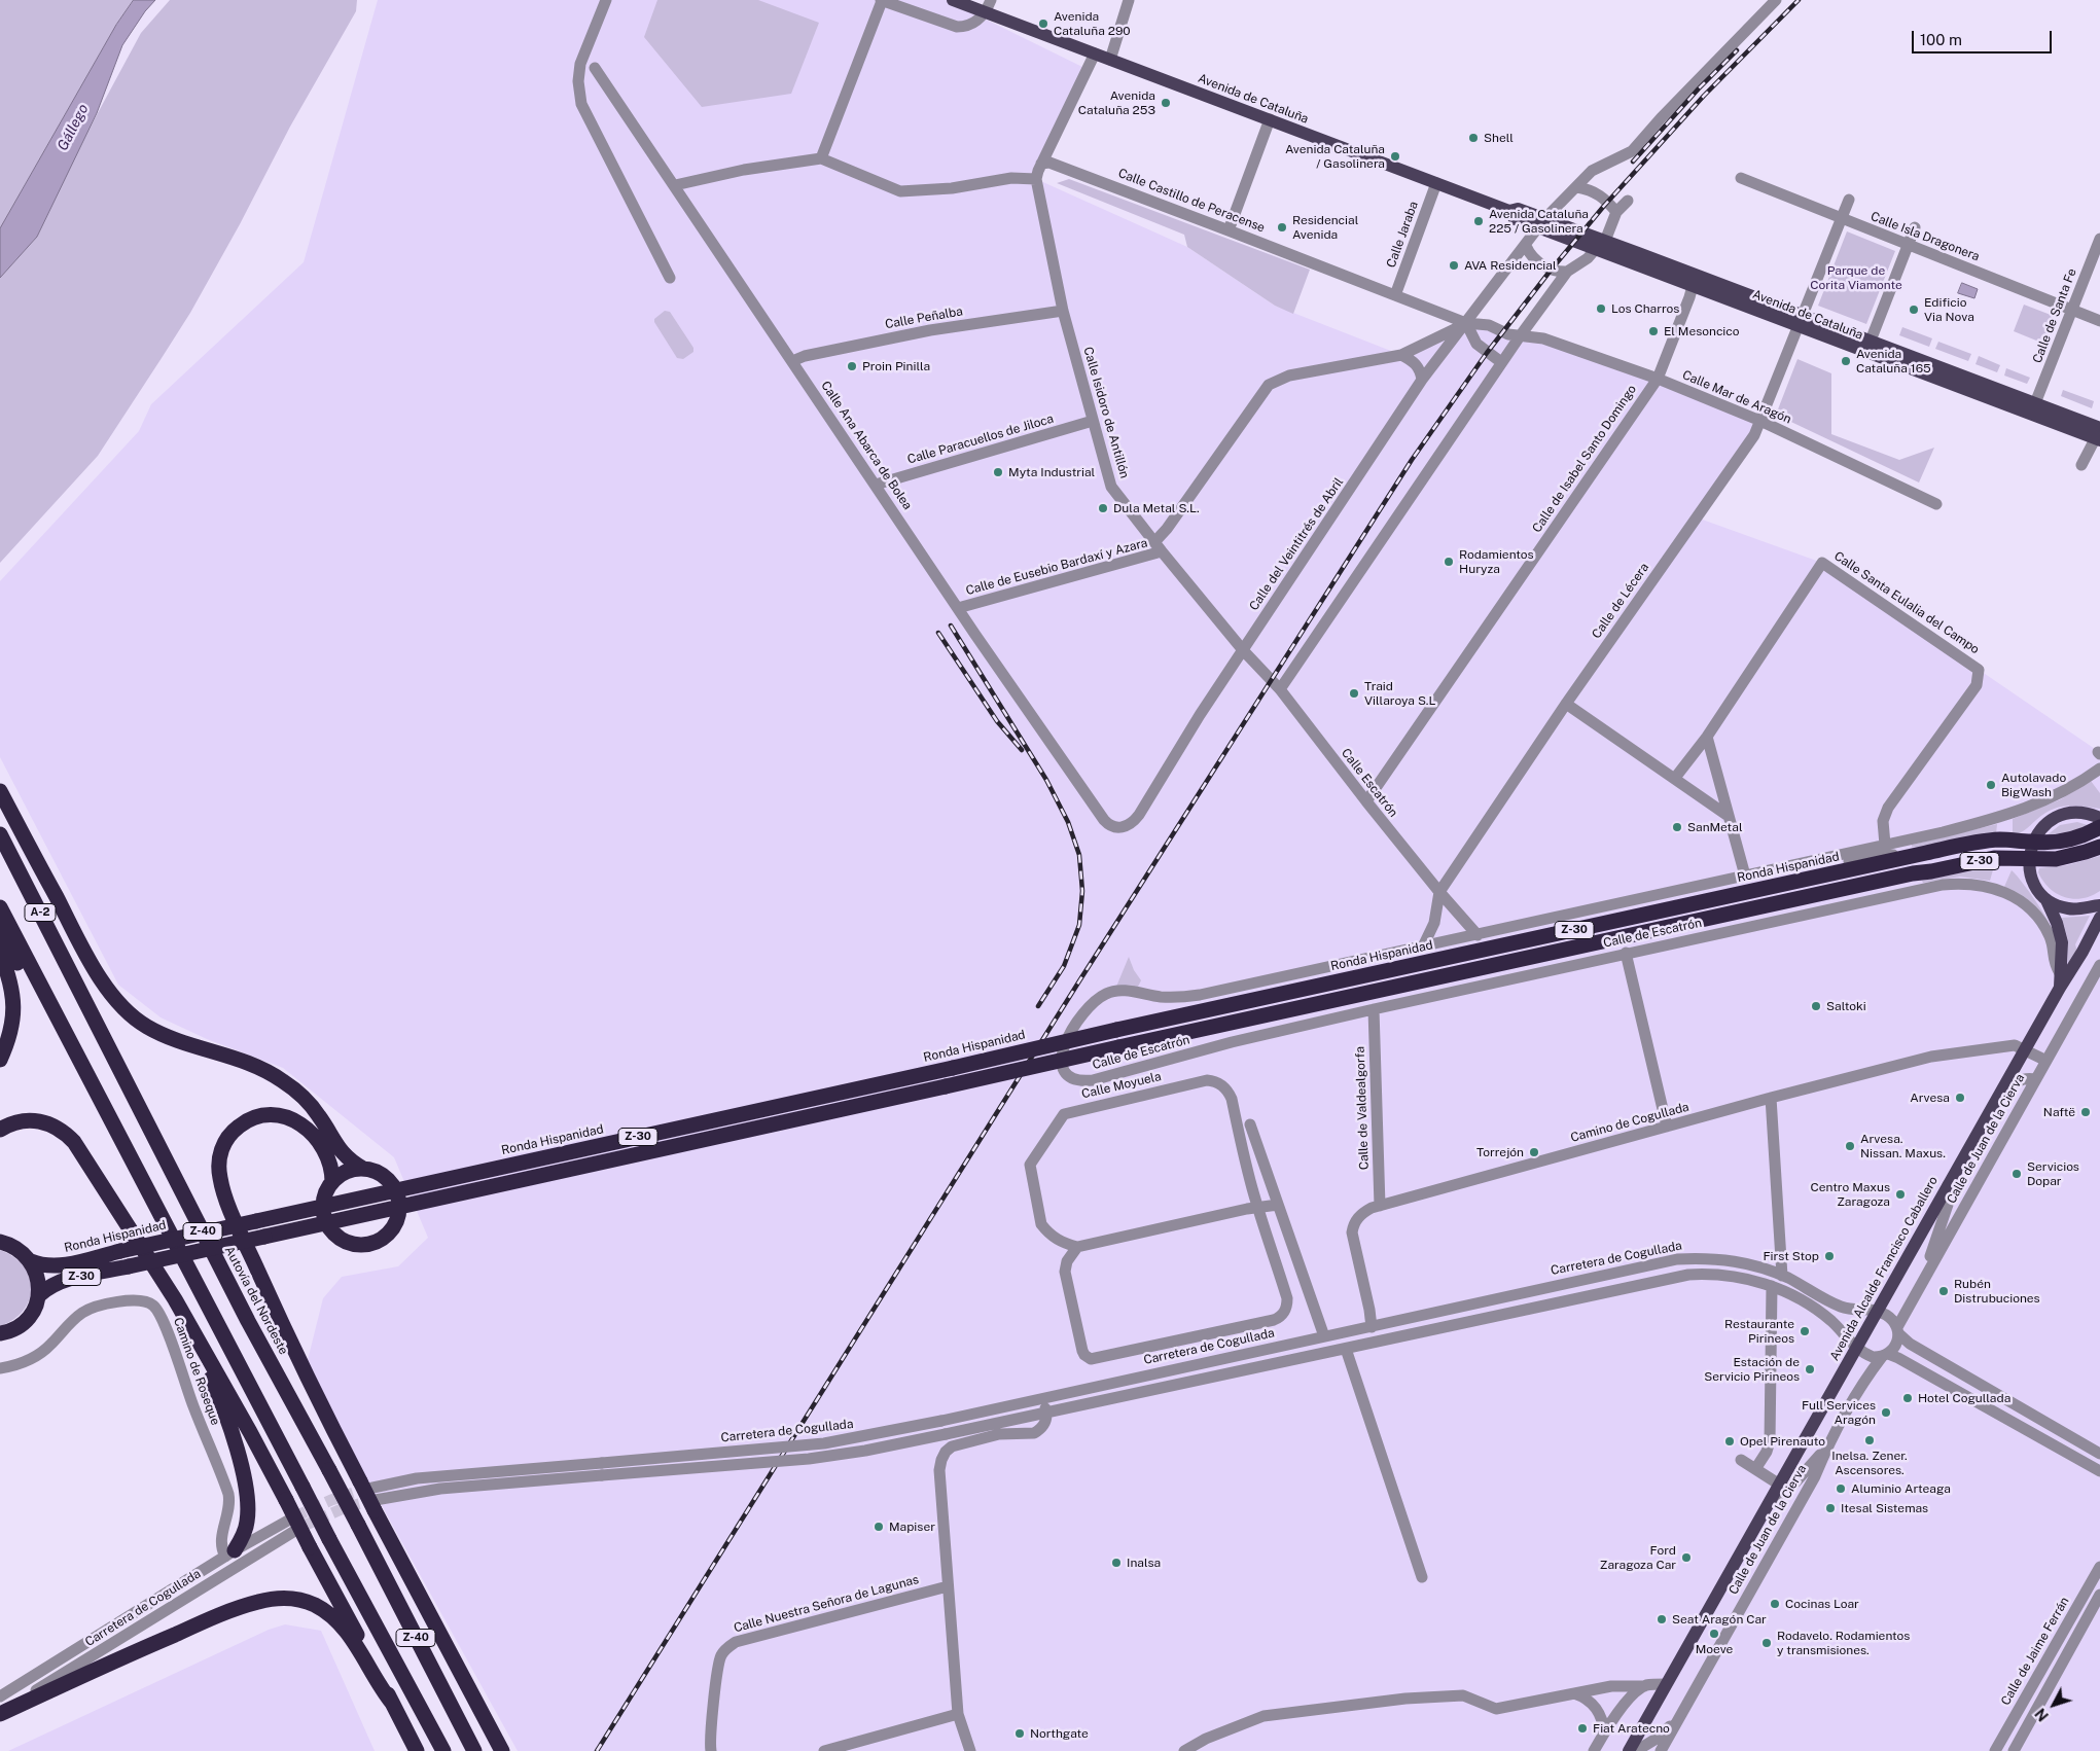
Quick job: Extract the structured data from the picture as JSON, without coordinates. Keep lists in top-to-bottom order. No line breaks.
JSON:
{"streets":{"highway":["Z-30","Ronda Hispanidad","A-2","Z-40","Autovía del Nordeste"],"main road":["Avenida de Cataluña","Avenida Alcalde Francisco Caballero"],"street":["Calle Castillo de Peracense","Calle Jaraba","Calle Isla Dragonera","Calle de Santa Fe","Calle Peñalba","Calle Mar de Aragón","Calle Isidoro de Antillón","Calle Paracuellos de Jiloca","Calle Ana Abarca de Bolea","Calle de Isabel Santo Domingo","Calle del Veintitrés de Abril","Calle de Eusebio Bardaxí y Azara","Calle de Lécera","Calle Santa Eulalia del Campo","Calle Escatrón","Calle de Escatrón","Calle Moyuela","Calle de Valdealgorfa","Camino de Cogullada","Calle de Juan de la Cierva","Carretera de Cogullada","Camino de Roseque","Calle Nuestra Señora de Lagunas","Calle de Jaime Ferrán"]},"crossings":[["Avenida de Cataluña","Calle Jaraba"],["Avenida de Cataluña","Calle de Santa Fe"],["Avenida de Cataluña","Calle de Isabel Santo Domingo"],["Avenida de Cataluña","Calle del Veintitrés de Abril"],["Avenida de Cataluña","Calle de Lécera"],["Calle Castillo de Peracense","Calle Jaraba"],["Calle Castillo de Peracense","Calle del Veintitrés de Abril"],["Calle Castillo de Peracense","Calle de Eusebio Bardaxí y Azara"],["Calle Isla Dragonera","Calle de Santa Fe"],["Calle Isla Dragonera","Calle de Lécera"],["Calle Peñalba","Calle Isidoro de Antillón"],["Calle Peñalba","Calle Ana Abarca de Bolea"],["Calle Mar de Aragón","Calle de Isabel Santo Domingo"],["Calle Mar de Aragón","Calle de Lécera"],["Calle Isidoro de Antillón","Calle Paracuellos de Jiloca"],["Calle Isidoro de Antillón","Calle del Veintitrés de Abril"],["Calle Isidoro de Antillón","Calle de Eusebio Bardaxí y Azara"],["Calle Isidoro de Antillón","Calle Escatrón"],["Calle Paracuellos de Jiloca","Calle Ana Abarca de Bolea"],["Calle Ana Abarca de Bolea","Calle del Veintitrés de Abril"],["Calle Ana Abarca de Bolea","Calle de Eusebio Bardaxí y Azara"],["Calle de Isabel Santo Domingo","Calle Escatrón"],["Calle del Veintitrés de Abril","Calle de Eusebio Bardaxí y Azara"],["Calle de Lécera","Calle Escatrón"],["Calle Santa Eulalia del Campo","Calle de Escatrón"],["Calle Escatrón","Calle de Escatrón"],["Z-30","Calle de Escatrón"],["Ronda Hispanidad","Calle de Escatrón"],["A-2","Z-40"],["Calle de Escatrón","Calle de Valdealgorfa"],["Calle de Escatrón","Avenida Alcalde Francisco Caballero"],["Calle de Valdealgorfa","Camino de Cogullada"],["Camino de Cogullada","Carretera de Cogullada"],["Camino de Cogullada","Avenida Alcalde Francisco Caballero"],["Calle de Juan de la Cierva","Carretera de Cogullada"],["Z-40","Autovía del Nordeste"],["Carretera de Cogullada","Avenida Alcalde Francisco Caballero"],["Carretera de Cogullada","Camino de Roseque"]],"water":["Gállego"],"parks":["Parque de Corita Viamonte"],"places":["Avenida Cataluña 290","Avenida Cataluña 253","Shell","Avenida Cataluña / Gasolinera","Avenida Cataluña 225 / Gasolinera","Residencial Avenida","AVA Residencial","Los Charros","Edificio Via Nova","El Mesoncico","Avenida Cataluña 165","Proin Pinilla","Myta Industrial","Dula Metal S.L.","Rodamientos Huryza","Traid Villaroya S.L","Autolavado BigWash","SanMetal","Saltoki","Arvesa","Naftë","Arvesa. Nissan. Maxus.","Torrejón","Servicios Dopar","Centro Maxus Zaragoza","First Stop","Rubén Distrubuciones","Restaurante Pirineos","Estación de Servicio Pirineos","Hotel Cogullada","Full Services Aragón","Inelsa. Zener. Ascensores.","Opel Pirenauto","Aluminio Arteaga","Itesal Sistemas","Mapiser","Ford Zaragoza Car","Inalsa","Cocinas Loar","Seat Aragón Car","Moeve","Rodavelo. Rodamientos y transmisiones.","Fiat Aratecno","Northgate"],"scale_bar":"100 m","north":"bottom left"}
